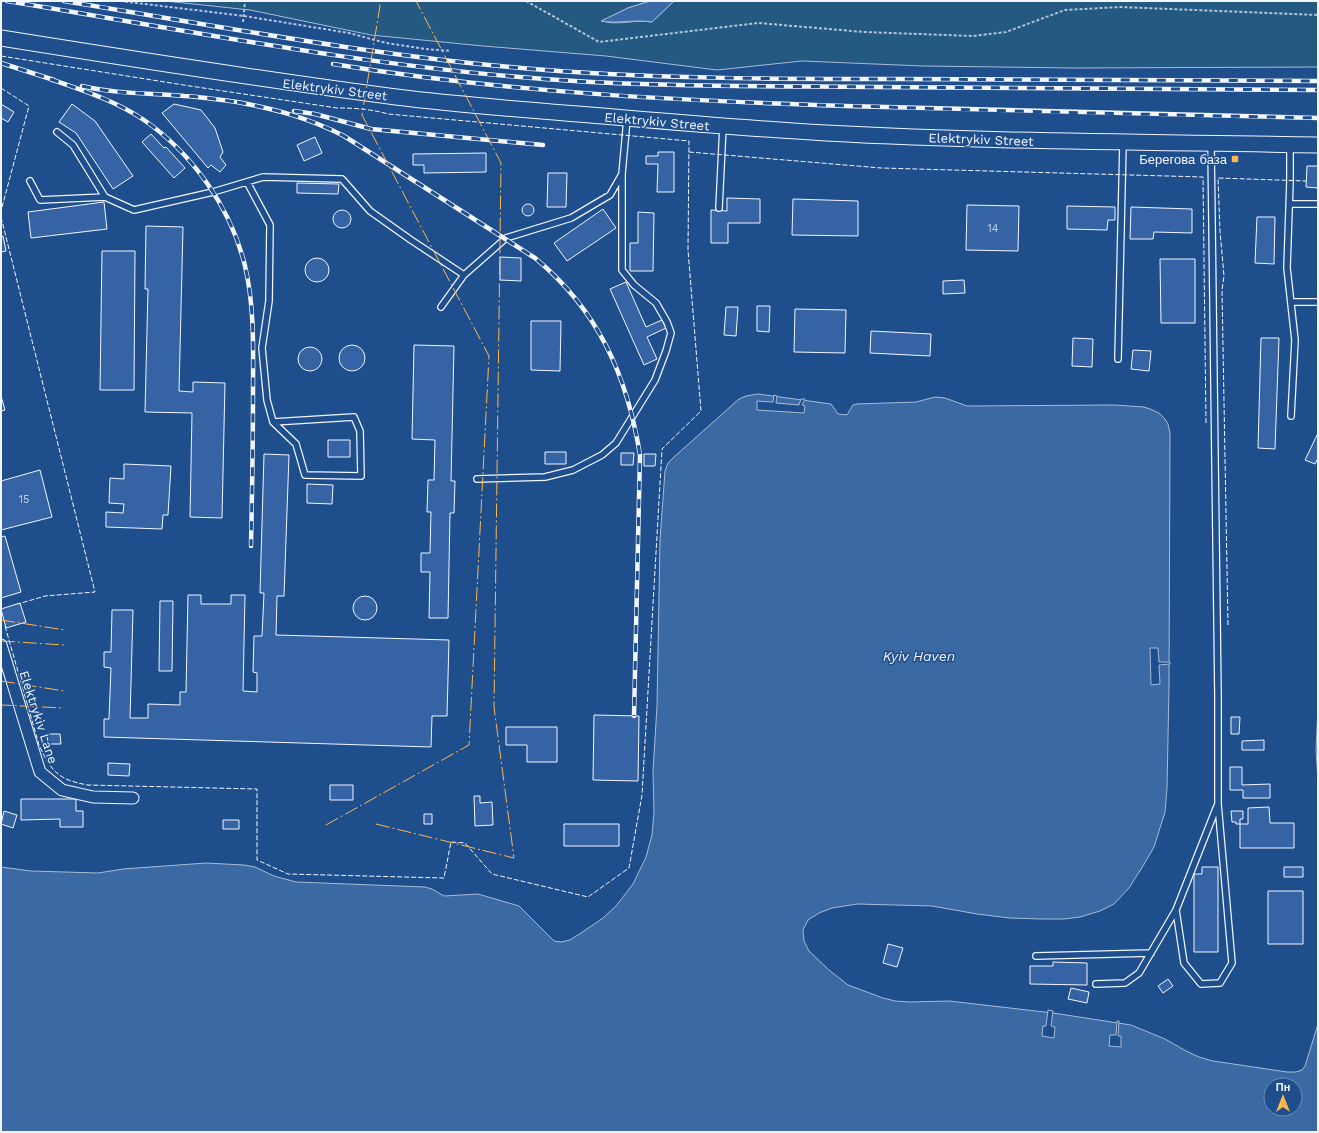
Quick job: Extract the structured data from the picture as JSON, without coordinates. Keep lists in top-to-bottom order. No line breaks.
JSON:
{"streets":{"street":["Elektrykiv Street","Elektrykiv Lane"]},"water":["Kyiv Haven"],"places":{"transit":["Берегова база"]},"house_numbers":["14","15"],"north":"top"}
